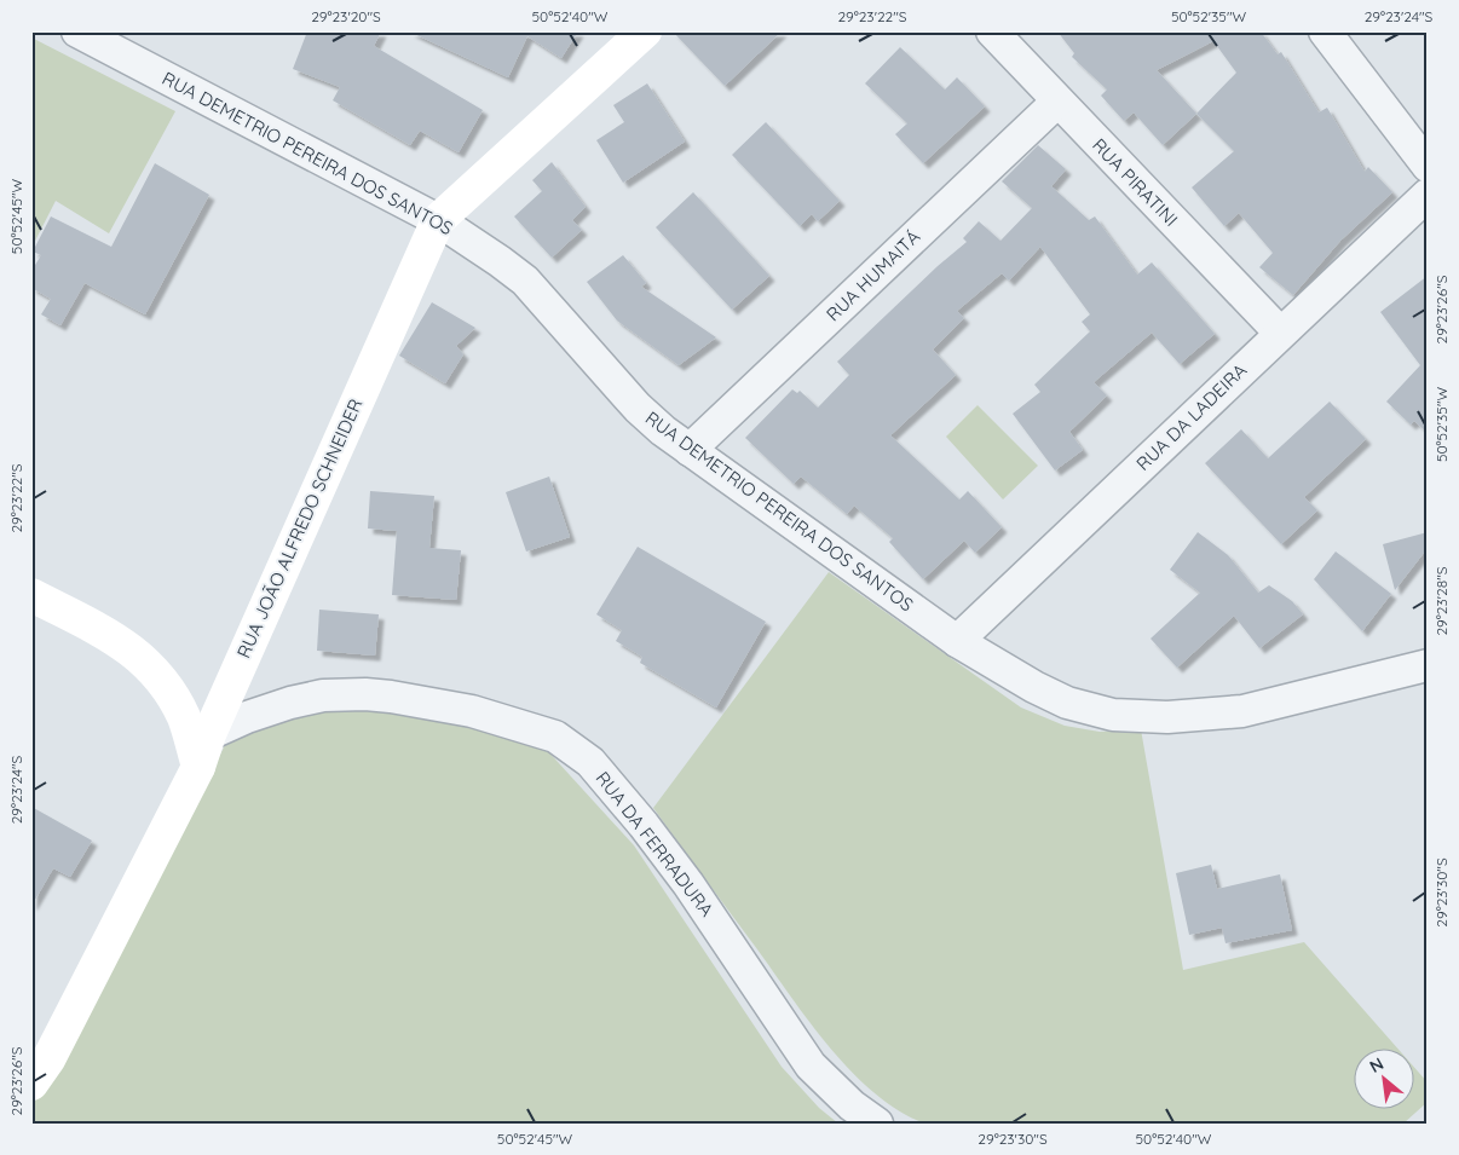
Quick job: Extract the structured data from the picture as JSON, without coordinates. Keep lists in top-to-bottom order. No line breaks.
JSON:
{"streets":{"street":["RUA DEMETRIO PEREIRA DOS SANTOS","RUA PIRATINI","RUA HUMAITÁ","RUA DA LADEIRA","RUA JOÃO ALFREDO SCHNEIDER","RUA DA FERRADURA"]},"crossings":[["RUA DEMETRIO PEREIRA DOS SANTOS","RUA HUMAITÁ"],["RUA DEMETRIO PEREIRA DOS SANTOS","RUA DA LADEIRA"],["RUA DEMETRIO PEREIRA DOS SANTOS","RUA JOÃO ALFREDO SCHNEIDER"],["RUA PIRATINI","RUA HUMAITÁ"],["RUA PIRATINI","RUA DA LADEIRA"],["RUA JOÃO ALFREDO SCHNEIDER","RUA DA FERRADURA"]],"north":"top left","coordinates":["29°23'20\"S","50°52'40\"W","29°23'22\"S","50°52'35\"W","29°23'24\"S","50°52'45\"W","29°23'26\"S","29°23'28\"S","29°23'30\"S"]}
